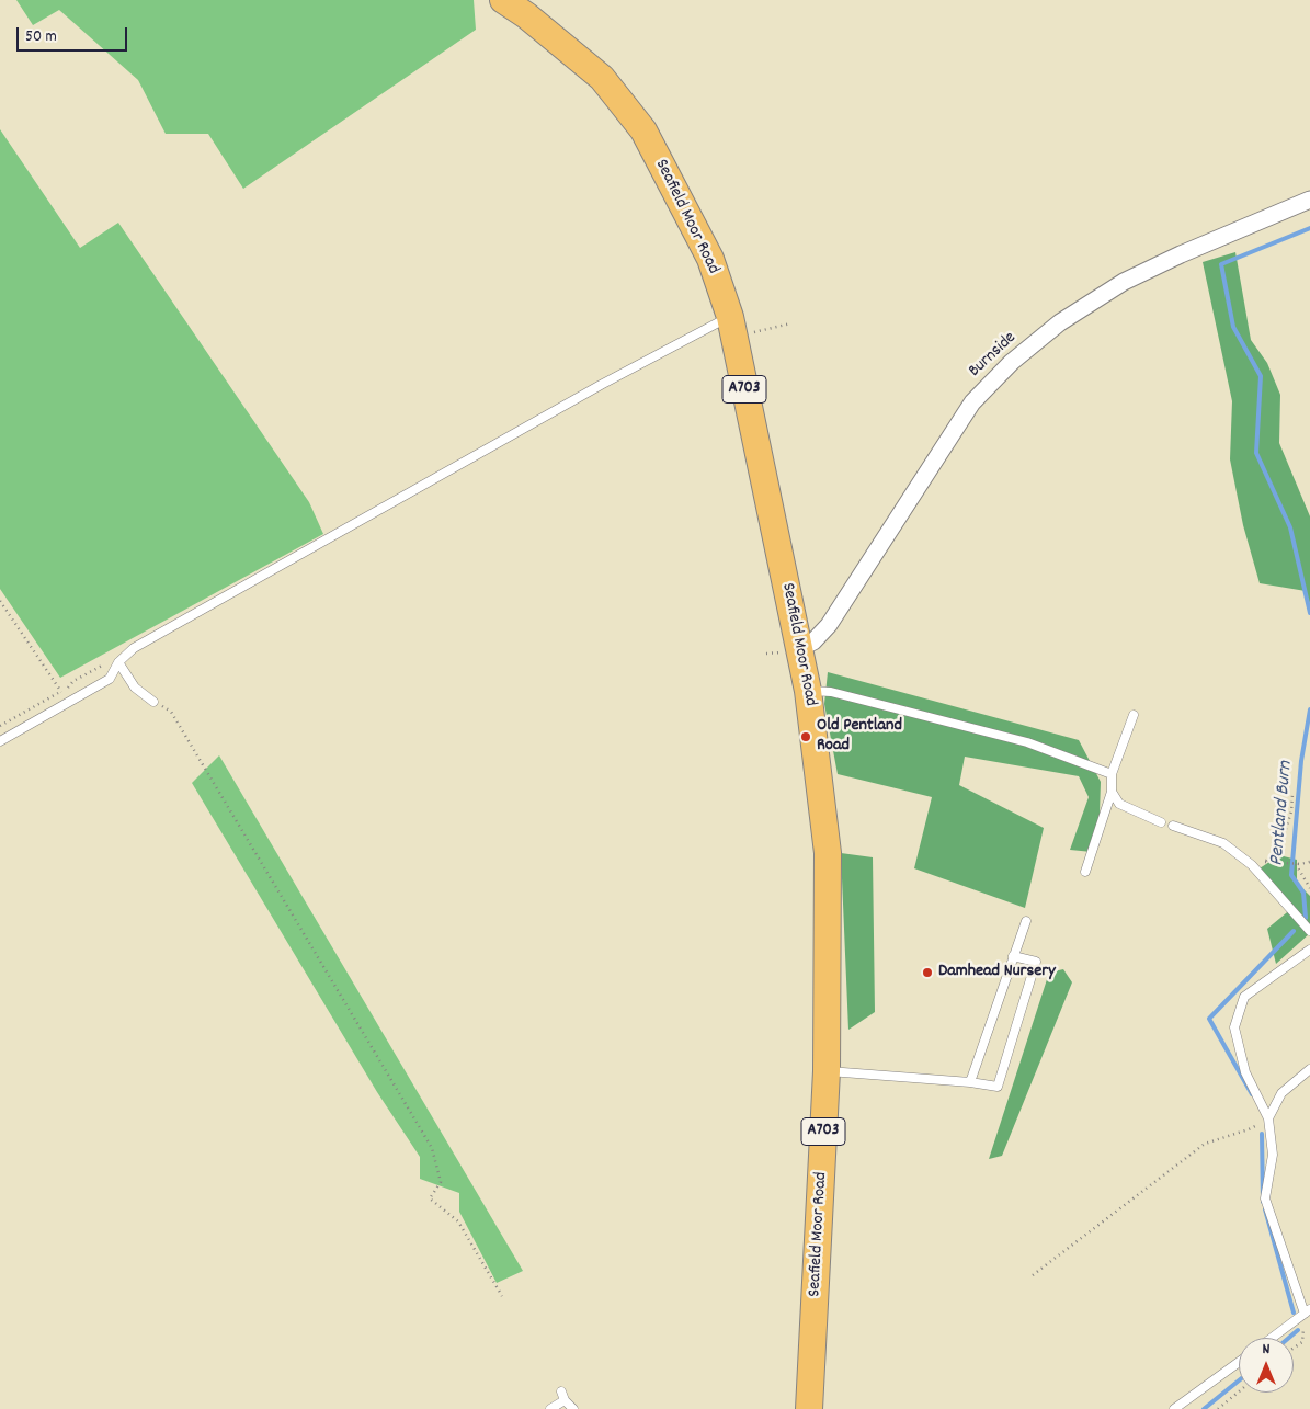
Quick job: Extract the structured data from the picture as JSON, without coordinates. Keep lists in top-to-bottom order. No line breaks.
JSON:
{"streets":{"main road":["Seafield Moor Road","A703"],"street":["Burnside"]},"crossings":[["Seafield Moor Road","Burnside"]],"water":["Pentland Burn"],"places":["Old Pentland Road","Damhead Nursery"],"scale_bar":"50 m","north":"top"}
